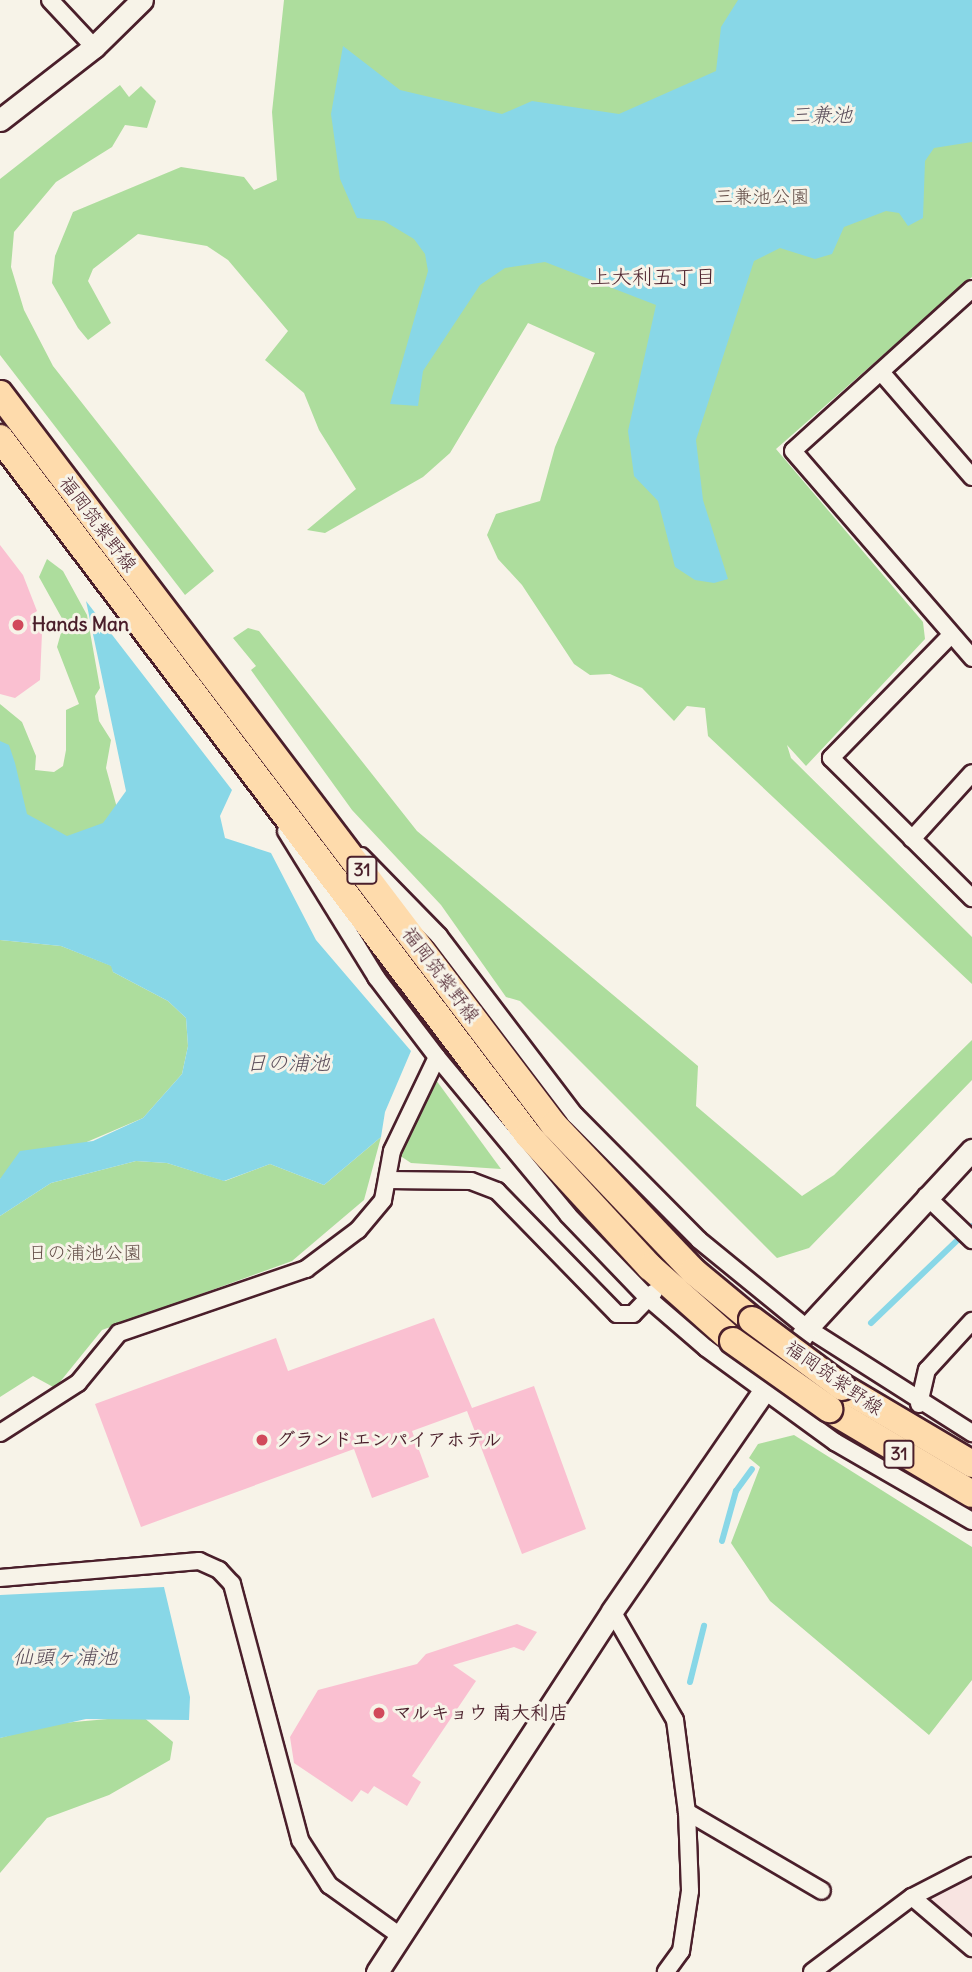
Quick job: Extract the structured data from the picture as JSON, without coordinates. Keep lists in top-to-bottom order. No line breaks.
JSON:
{"streets":{"main road":["福岡筑紫野線","31"]},"districts":["上大利五丁目"],"water":["三兼池","日の浦池","仙頭ヶ浦池"],"parks":["三兼池公園","日の浦池公園"],"places":["Hands Man","グランドエンパイアホテル","マルキョウ 南大利店"]}
